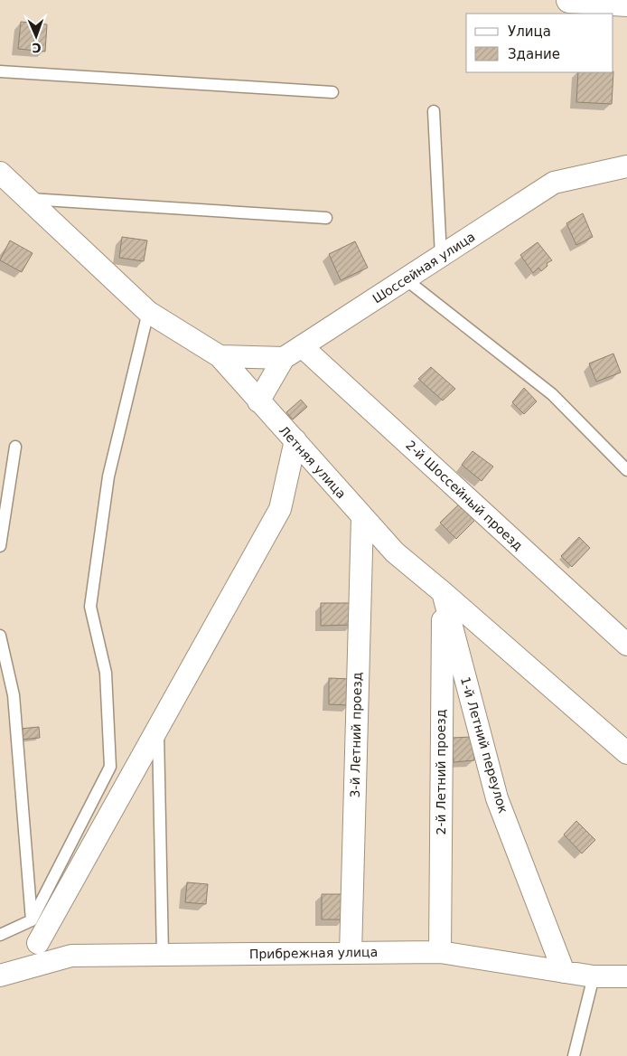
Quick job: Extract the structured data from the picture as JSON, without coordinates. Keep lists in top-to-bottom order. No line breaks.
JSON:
{"streets":{"street":["Шоссейная улица","Летняя улица","2-й Шоссейный проезд","3-й Летний проезд","1-й Летний переулок","2-й Летний проезд","Прибрежная улица"]},"crossings":[["Шоссейная улица","2-й Шоссейный проезд"],["Летняя улица","3-й Летний проезд"],["Летняя улица","1-й Летний переулок"],["Летняя улица","2-й Летний проезд"],["3-й Летний проезд","Прибрежная улица"],["1-й Летний переулок","2-й Летний проезд"],["1-й Летний переулок","Прибрежная улица"],["2-й Летний проезд","Прибрежная улица"]],"legend":["Улица","Здание"],"north":"bottom"}
